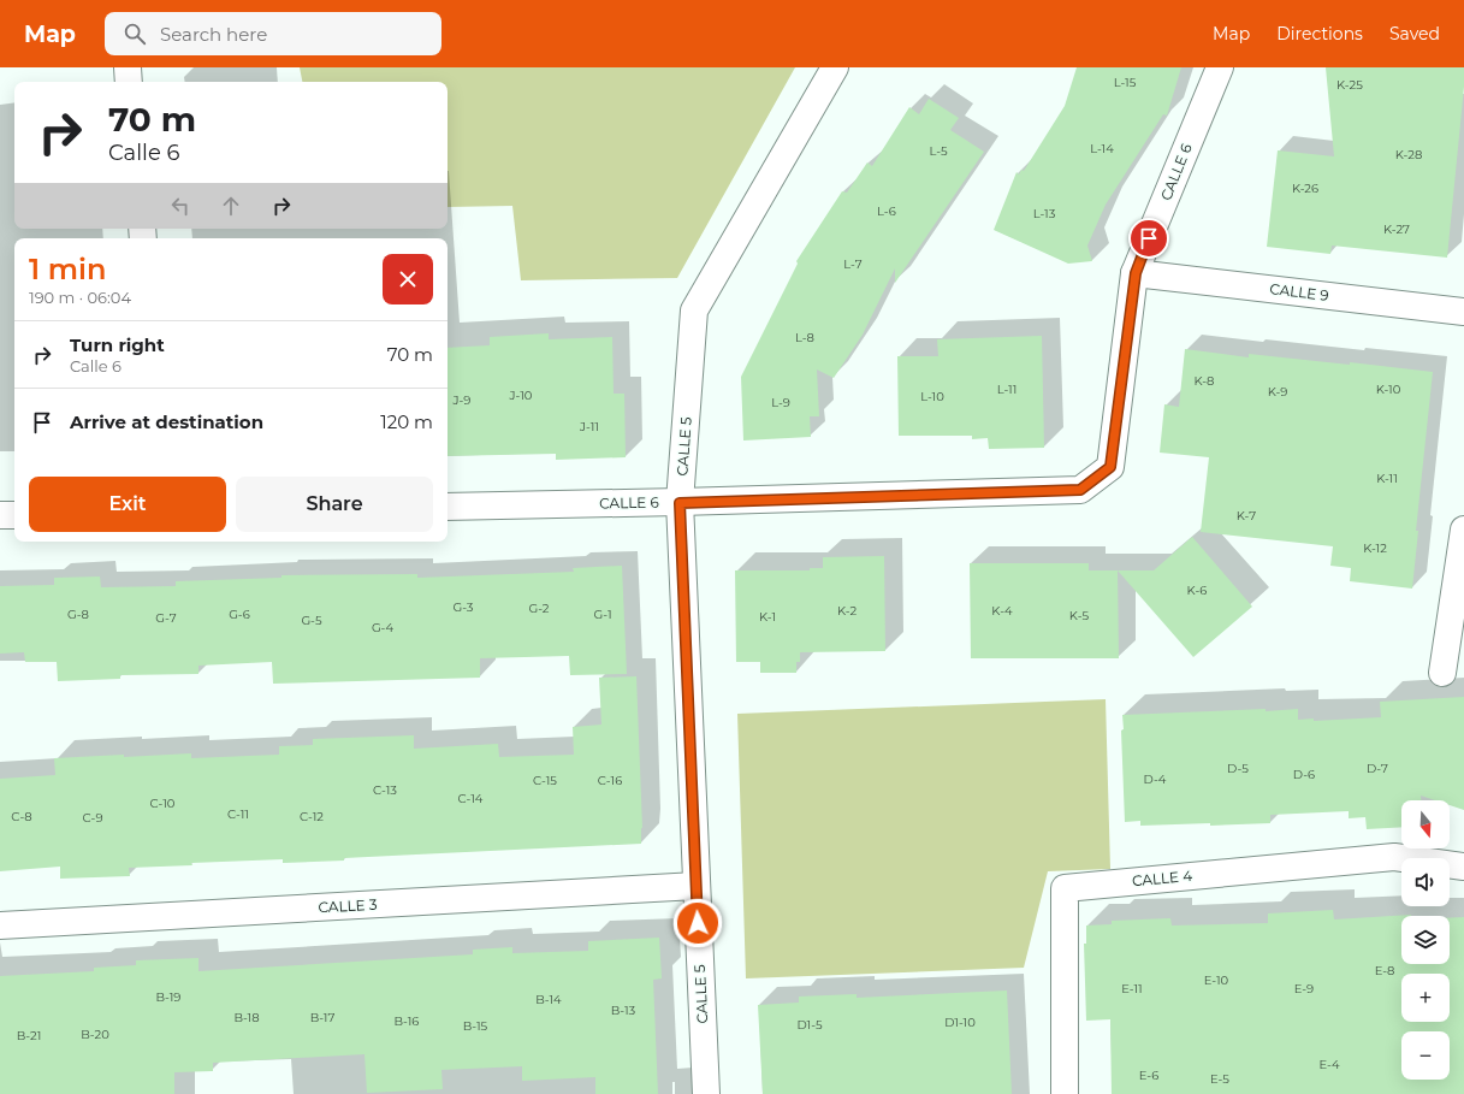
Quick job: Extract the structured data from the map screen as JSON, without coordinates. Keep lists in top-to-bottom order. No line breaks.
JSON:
{"streets":{"street":["CALLE 6","CALLE 9","CALLE 5","CALLE 4","CALLE 3"]},"crossings":[["CALLE 6","CALLE 9"],["CALLE 6","CALLE 5"],["CALLE 5","CALLE 3"]],"house_numbers":["L-15","K-25","L-14","L-5","K-28","K-26","L-6","L-13","K-27","L-7","L-8","K-8","L-11","K-10","K-9","J-10","L-10","J-9","L-9","J-11","K-11","K-7","K-12","K-6","G-3","G-2","K-2","K-4","G-8","G-6","G-1","K-5","K-1","G-7","G-5","G-4","D-5","D-7","D-6","D-4","C-15","C-16","C-13","C-14","C-10","C-11","C-8","C-12","C-9","E-8","E-10","E-11","E-9","B-19","B-14","B-13","B-18","B-17","B-16","D1-10","D1-5","B-15","B-20","B-21","E-4","E-6","E-5"],"north":"bottom","page":{"header":"Map","search":"Search here","nav":["Map","Directions","Saved"],"turn":["70 m","Calle 6"],"heading":["1 min","190 m · 06:04"],"list":[{"name":"Turn right","note":"Calle 6","value":"70 m"},{"name":"Arrive at destination","value":"120 m"}],"buttons":["Exit","Share"],"map_buttons":["+","−"]}}
